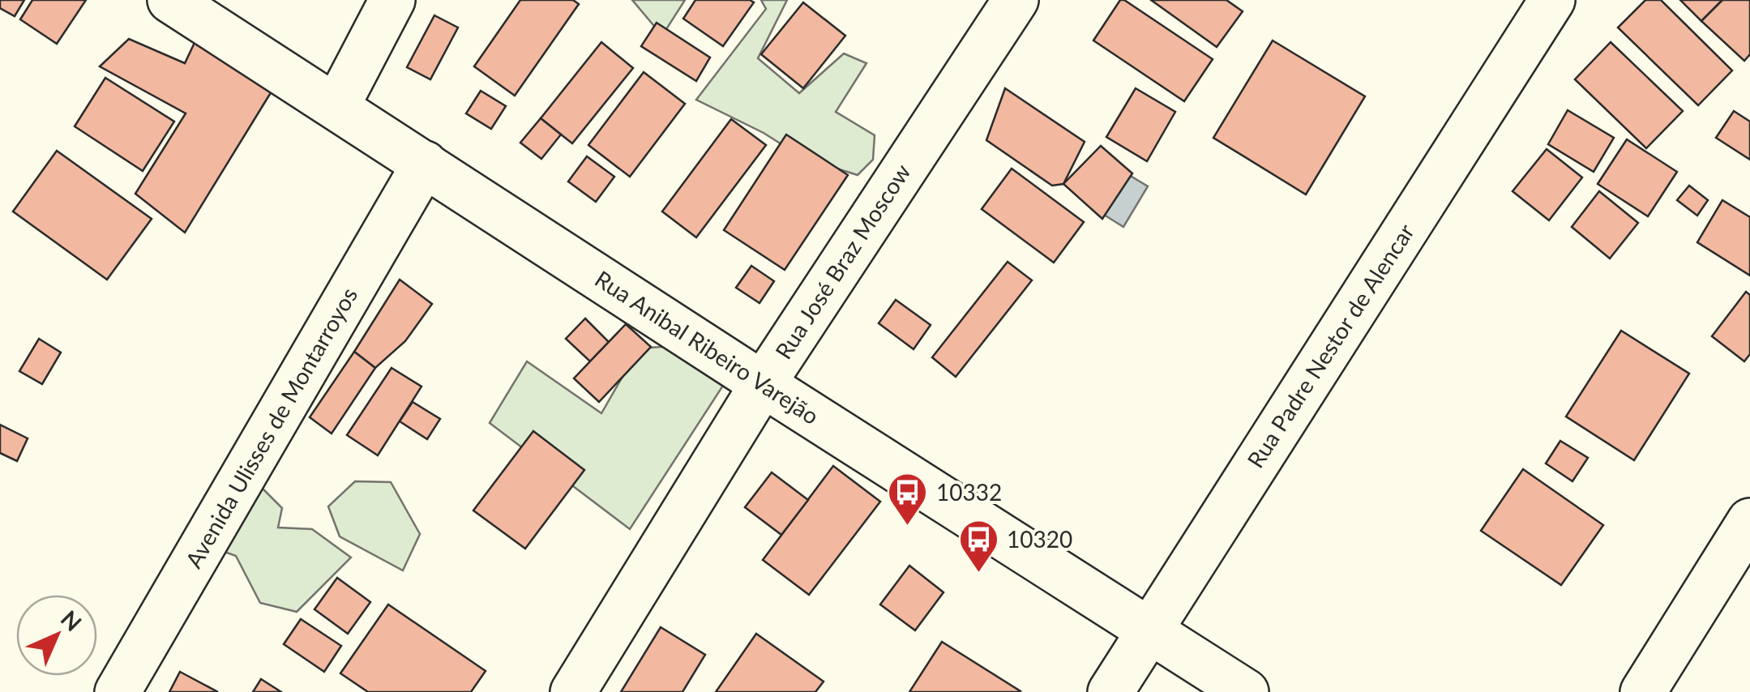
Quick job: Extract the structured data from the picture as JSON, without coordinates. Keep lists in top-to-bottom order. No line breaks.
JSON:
{"streets":{"street":["Rua José Braz Moscow","Rua Padre Nestor de Alencar","Rua Anibal Ribeiro Varejão","Avenida Ulisses de Montarroyos"]},"crossings":[["Rua José Braz Moscow","Rua Anibal Ribeiro Varejão"],["Rua Padre Nestor de Alencar","Rua Anibal Ribeiro Varejão"],["Rua Anibal Ribeiro Varejão","Avenida Ulisses de Montarroyos"]],"places":{"bus stop":["10332","10320"]},"north":"top right"}
